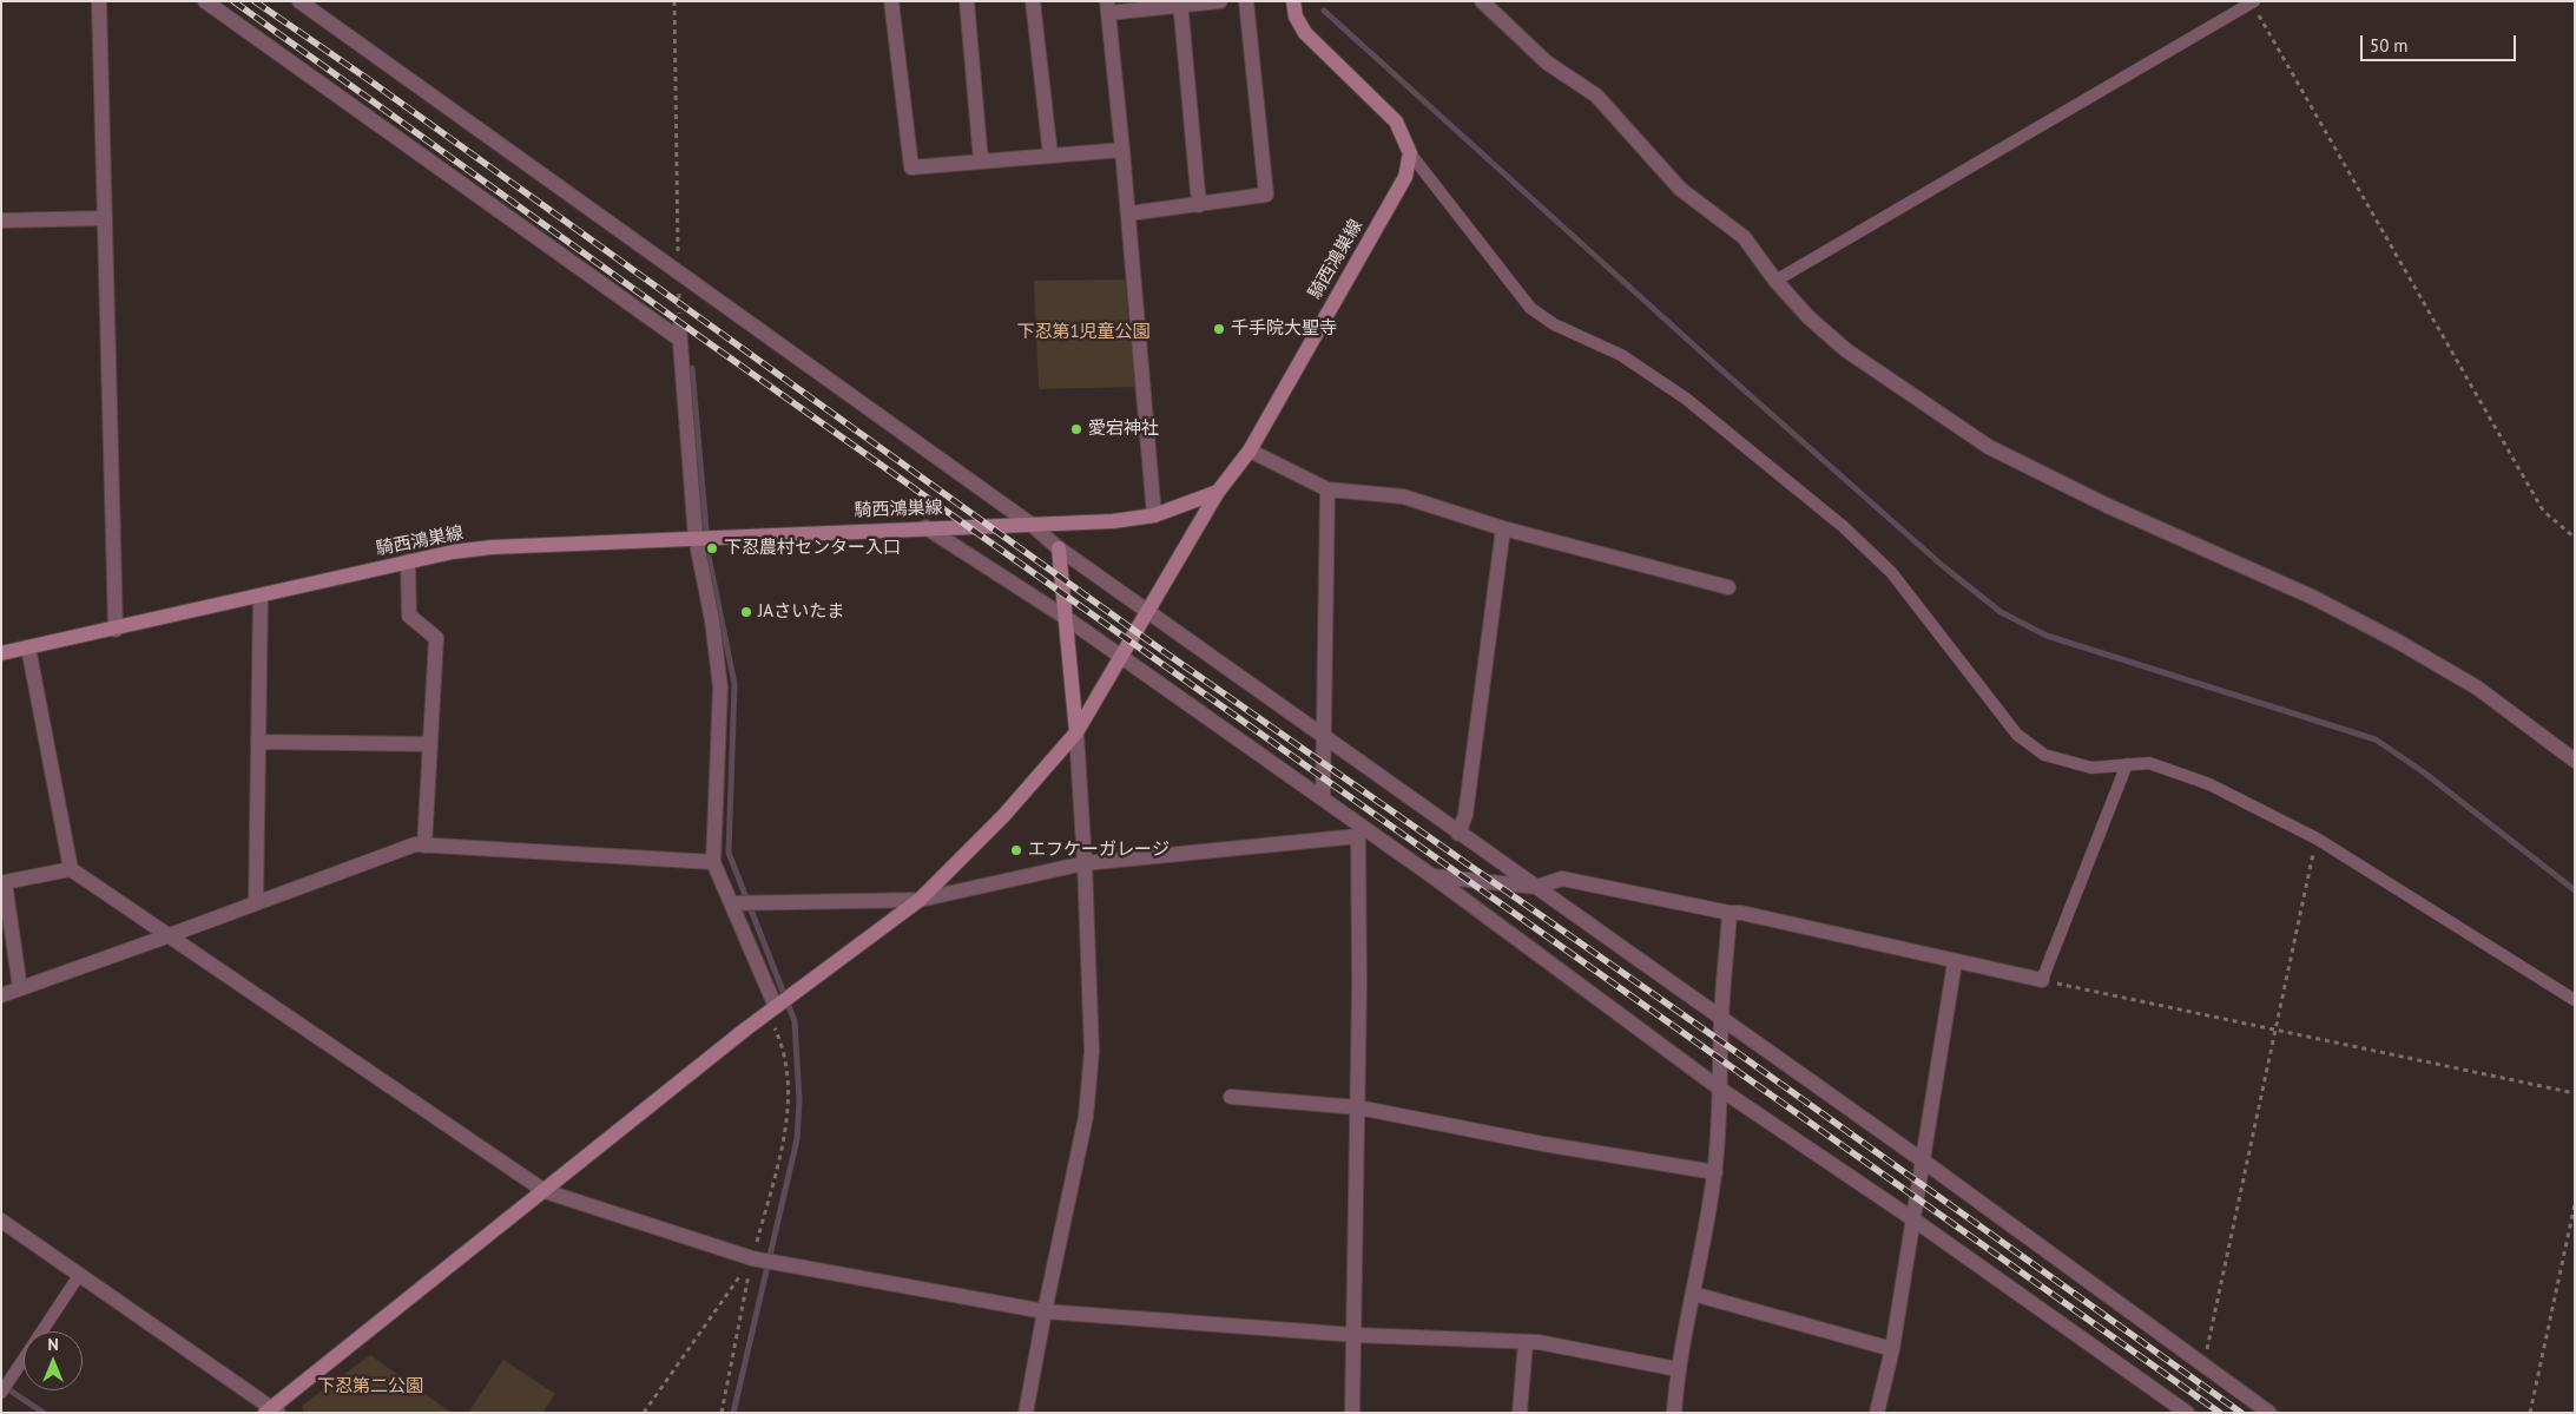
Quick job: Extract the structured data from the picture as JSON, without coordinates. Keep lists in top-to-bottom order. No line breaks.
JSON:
{"streets":{"main road":["騎西鴻巣線"]},"parks":["下忍第1児童公園","下忍第二公園"],"places":["千手院大聖寺","愛宕神社","下忍農村センター入口","JAさいたま","エフケーガレージ"],"scale_bar":"50 m","north":"top"}
